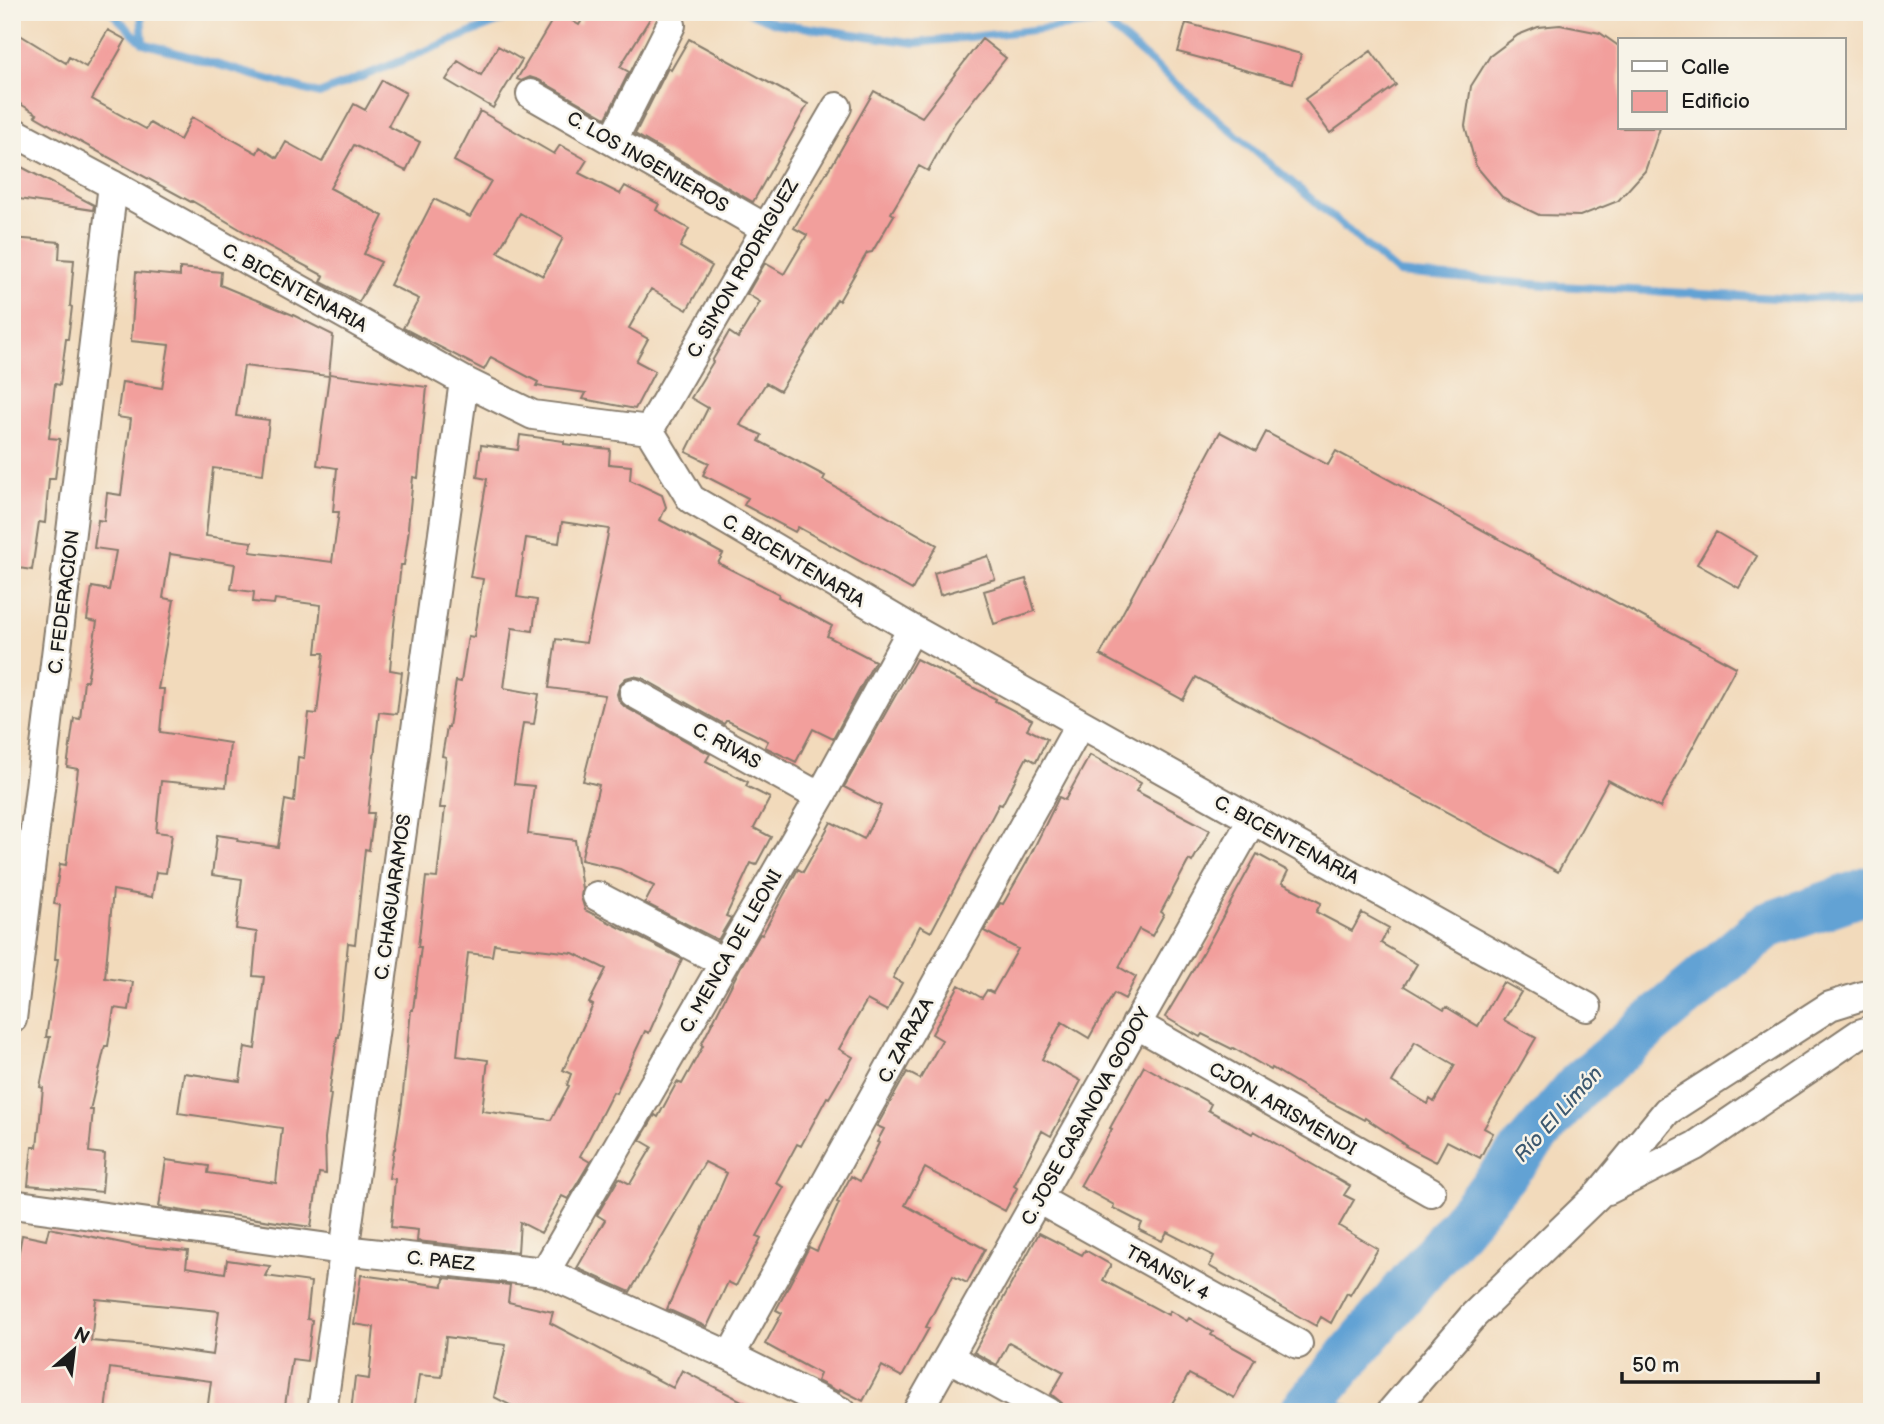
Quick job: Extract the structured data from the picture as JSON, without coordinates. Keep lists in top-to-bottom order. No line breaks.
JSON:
{"streets":{"street":["C. LOS INGENIEROS","C. SIMON RODRIGUEZ","C. BICENTENARIA","C. FEDERACION","C. RIVAS","C. CHAGUARAMOS","C. MENCA DE LEONI","C. ZARAZA","CJON. ARISMENDI","C. JOSE CASANOVA GODOY","C. PAEZ","TRANSV. 4"]},"crossings":[["C. LOS INGENIEROS","C. SIMON RODRIGUEZ"],["C. SIMON RODRIGUEZ","C. BICENTENARIA"],["C. BICENTENARIA","C. FEDERACION"],["C. BICENTENARIA","C. CHAGUARAMOS"],["C. BICENTENARIA","C. MENCA DE LEONI"],["C. BICENTENARIA","C. ZARAZA"],["C. BICENTENARIA","C. JOSE CASANOVA GODOY"],["C. RIVAS","C. MENCA DE LEONI"],["C. CHAGUARAMOS","C. PAEZ"],["C. MENCA DE LEONI","C. PAEZ"],["C. ZARAZA","C. PAEZ"],["CJON. ARISMENDI","C. JOSE CASANOVA GODOY"],["C. JOSE CASANOVA GODOY","TRANSV. 4"]],"water":["Río El Limón"],"legend":["Calle","Edificio"],"scale_bar":"50 m","north":"top right"}
